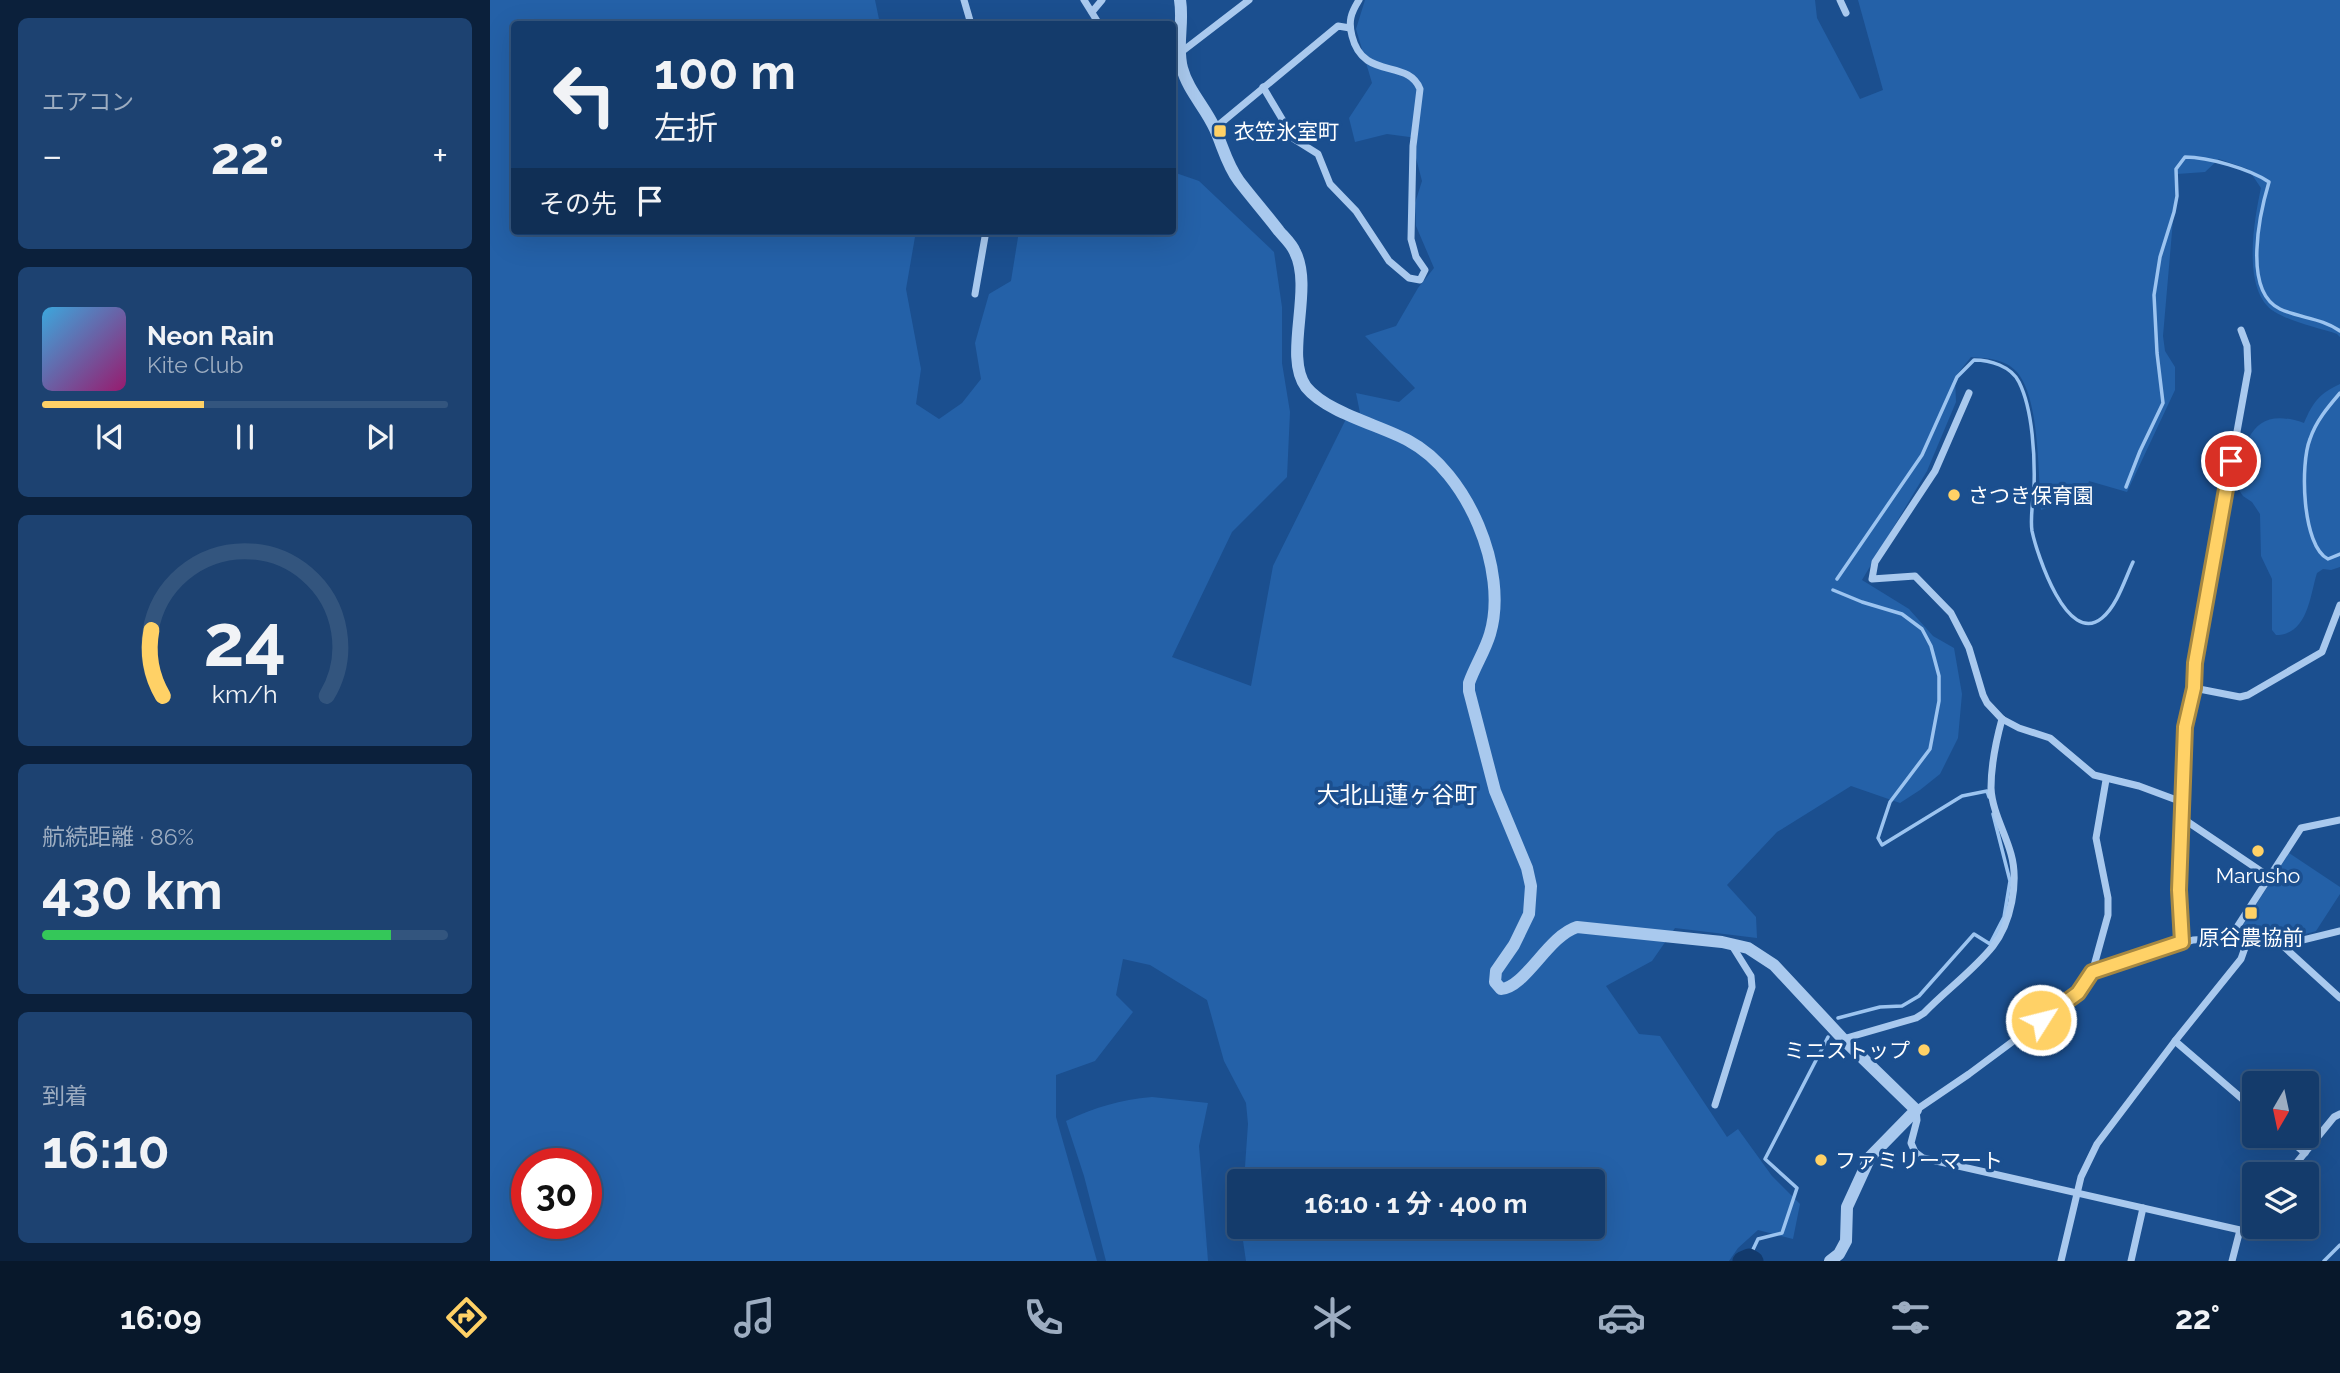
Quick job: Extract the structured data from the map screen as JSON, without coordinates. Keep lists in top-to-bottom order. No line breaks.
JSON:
{"districts":["大北山蓮ヶ谷町"],"places":{"transit":["衣笠氷室町","原谷農協前"],"other":["さつき保育園","Marusho","ミニストップ","ファミリーマート"]},"north":"bottom","page":{"tile":["エアコン",["航続距離 · 86%","430 km"],["到着","16:10"]],"turn":["100 m","左折"],"heat":["−","22°","+"],"then":"その先","song":["Neon Rain","Kite Club"],"limit":"30","trip":"16:10 · 1 分 · 400 m","tabs":["16:09","22°"],"gauge":["24","km/h"]}}
